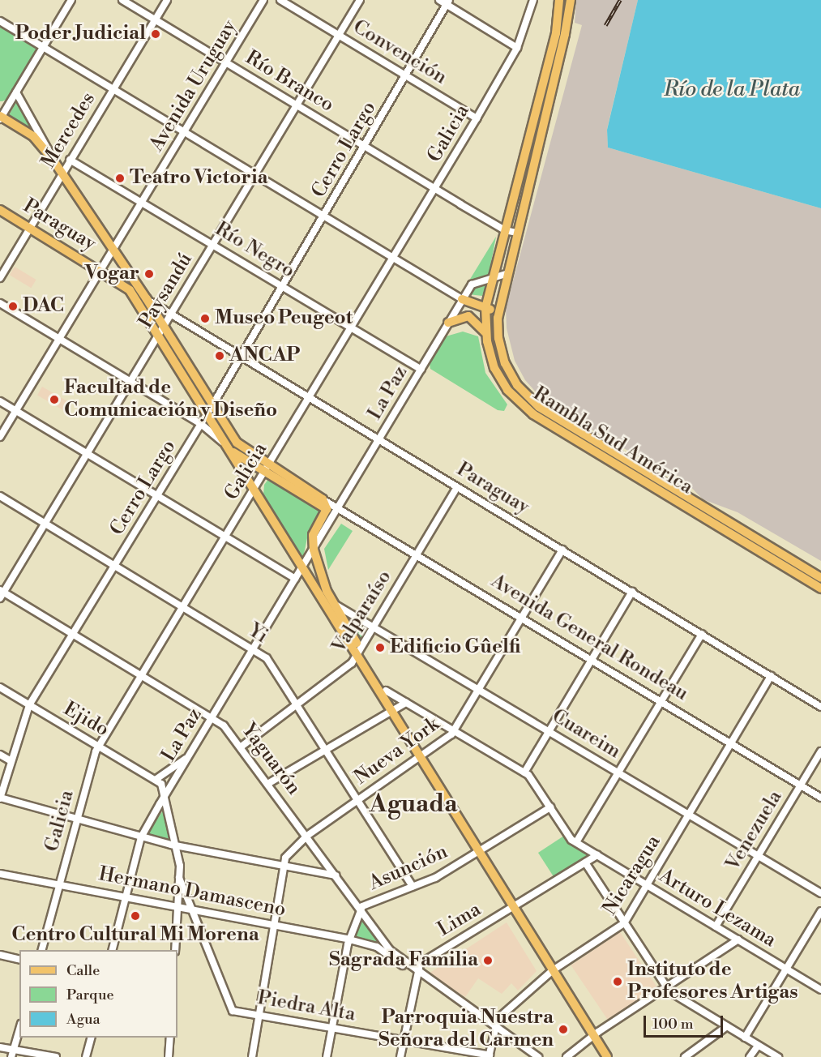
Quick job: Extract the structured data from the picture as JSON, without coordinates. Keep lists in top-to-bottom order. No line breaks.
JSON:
{"streets":{"main road":["Paraguay","La Paz","Rambla Sud América","Avenida General Rondeau"],"street":["Convención","Río Branco","Avenida Uruguay","Mercedes","Galicia","Cerro Largo","Río Negro","Paysandú","Valparaíso","Yi","Ejido","Cuareim","Nueva York","Yaguarón","Venezuela","Asunción","Nicaragua","Hermano Damasceno","Arturo Lezama","Lima","Piedra Alta"]},"crossings":[["Convención","Galicia"],["Convención","Cerro Largo"],["Convención","Paysandú"],["Río Branco","Avenida Uruguay"],["Río Branco","Mercedes"],["Río Branco","Galicia"],["Río Branco","Cerro Largo"],["Río Branco","Paysandú"],["Río Branco","Rambla Sud América"],["Avenida Uruguay","Paraguay"],["Avenida Uruguay","Río Negro"],["Avenida Uruguay","Avenida General Rondeau"],["Mercedes","Paraguay"],["Mercedes","Río Negro"],["Galicia","Paraguay"],["Galicia","Río Negro"],["Galicia","Yi"],["Galicia","Avenida General Rondeau"],["Galicia","Ejido"],["Galicia","Yaguarón"],["Galicia","Hermano Damasceno"],["Cerro Largo","Paraguay"],["Cerro Largo","Río Negro"],["Cerro Largo","Yi"],["Cerro Largo","Avenida General Rondeau"],["Cerro Largo","Ejido"],["Cerro Largo","Yaguarón"],["Paraguay","Paysandú"],["Paraguay","La Paz"],["Paraguay","Valparaíso"],["Paraguay","Avenida General Rondeau"],["Paraguay","Nueva York"],["Paraguay","Nicaragua"],["Río Negro","Paysandú"],["Río Negro","La Paz"],["Paysandú","Yi"],["Paysandú","Avenida General Rondeau"],["Paysandú","Yaguarón"],["La Paz","Rambla Sud América"],["La Paz","Yi"],["La Paz","Avenida General Rondeau"],["La Paz","Yaguarón"],["La Paz","Hermano Damasceno"],["Valparaíso","Yi"],["Valparaíso","Avenida General Rondeau"],["Valparaíso","Cuareim"],["Valparaíso","Yaguarón"],["Yi","Nueva York"],["Yi","Asunción"],["Avenida General Rondeau","Nueva York"],["Avenida General Rondeau","Venezuela"],["Avenida General Rondeau","Nicaragua"],["Cuareim","Nueva York"],["Cuareim","Venezuela"],["Cuareim","Nicaragua"],["Nueva York","Yaguarón"],["Nueva York","Hermano Damasceno"],["Nueva York","Piedra Alta"],["Yaguarón","Asunción"],["Yaguarón","Nicaragua"],["Yaguarón","Hermano Damasceno"],["Yaguarón","Lima"],["Venezuela","Arturo Lezama"],["Asunción","Hermano Damasceno"],["Asunción","Piedra Alta"],["Nicaragua","Arturo Lezama"],["Hermano Damasceno","Piedra Alta"],["Arturo Lezama","Lima"]],"districts":["Aguada"],"water":["Río de la Plata"],"places":["Poder Judicial","Teatro Victoria","Vogar","DAC","Museo Peugeot","ANCAP","Facultad de Comunicación y Diseño","Edificio Gûelfi","Centro Cultural Mi Morena","Sagrada Familia","Instituto de Profesores Artigas","Parroquia Nuestra Señora del Carmen"],"legend":["Calle","Parque","Agua"],"scale_bar":"100 m"}
